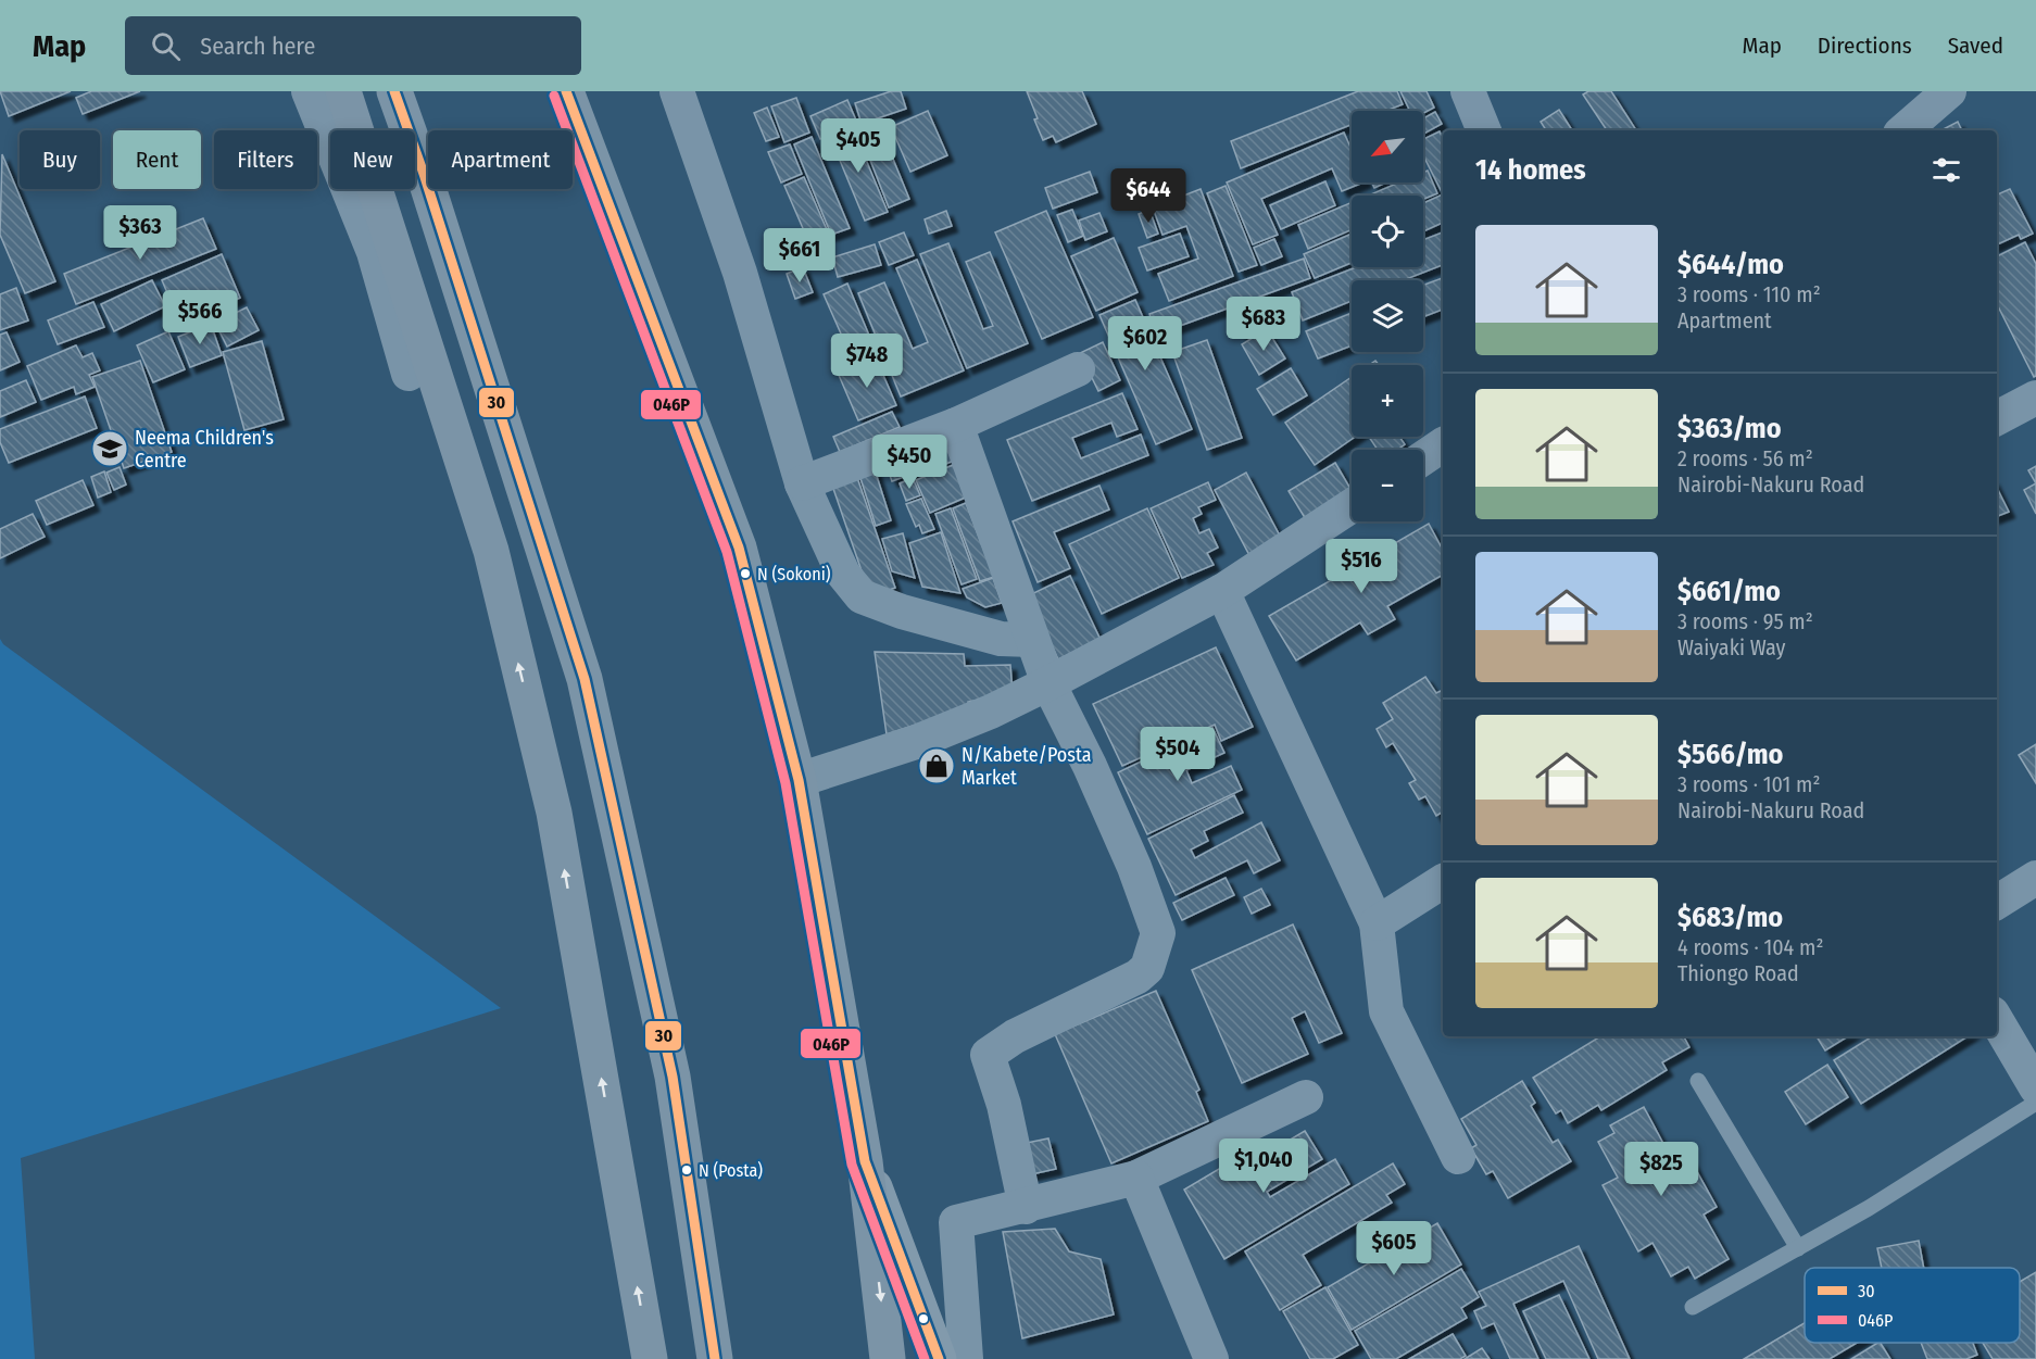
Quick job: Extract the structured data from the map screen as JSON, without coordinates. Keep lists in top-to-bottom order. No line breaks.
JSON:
{"places":{"school or university":["Neema Children's Centre"],"other":["N (Sokoni)","N (Posta)"],"shop":["N/Kabete/Posta Market"]},"lines":["transit line 30","transit line 046P"],"legend":["30","046P"],"north":"bottom left","page":{"header":"Map","search":"Search here","nav":["Map","Directions","Saved"],"map_buttons":["+","−"],"price":["$405","$644","$363","$661","$566","$683","$602","$748","$450","$516","$504","$1,040","$825","$605"],"chip":["Buy","Rent","Filters","New","Apartment"],"heading":"14 homes","list":[{"name":"$644/mo","note":"3 rooms · 110 m² · Apartment"},{"name":"$363/mo","note":"2 rooms · 56 m² · Nairobi-Nakuru Road"},{"name":"$661/mo","note":"3 rooms · 95 m² · Waiyaki Way"},{"name":"$566/mo","note":"3 rooms · 101 m² · Nairobi-Nakuru Road"},{"name":"$683/mo","note":"4 rooms · 104 m² · Thiongo Road"}]}}
